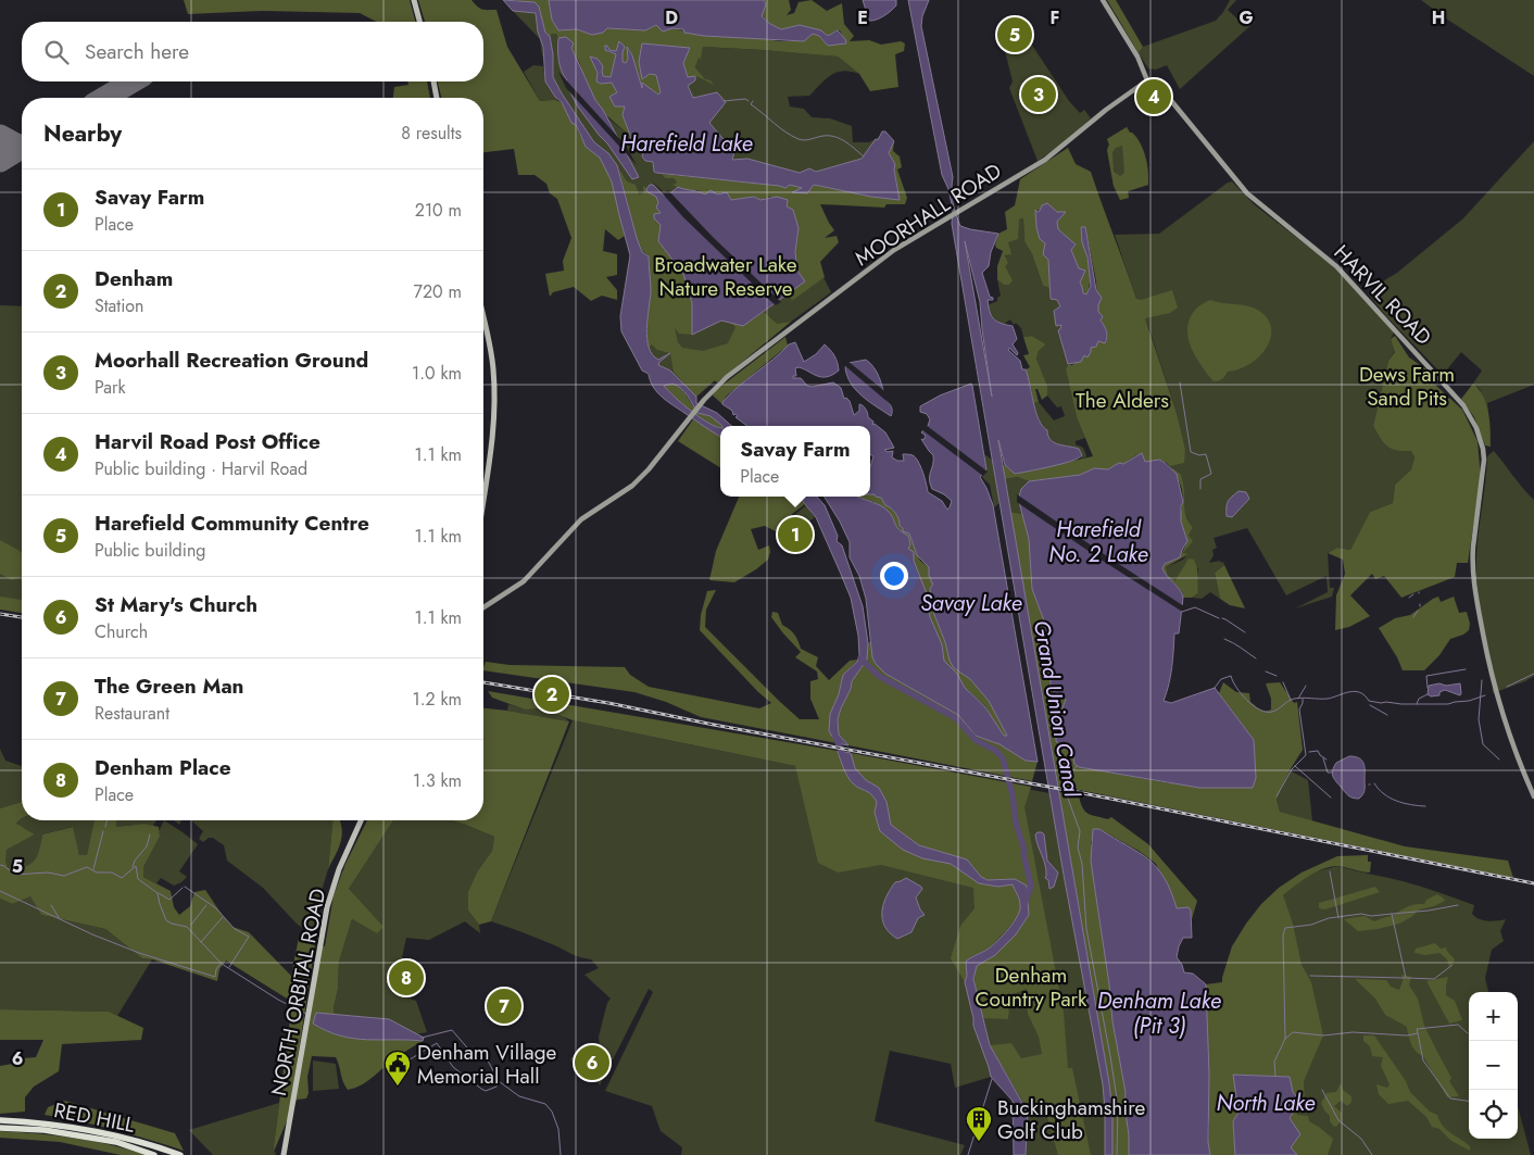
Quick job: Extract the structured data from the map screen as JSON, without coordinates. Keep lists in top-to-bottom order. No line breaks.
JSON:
{"streets":{"highway":["RED HILL"],"main road":["NORTH ORBITAL ROAD"],"street":["MOORHALL ROAD","HARVIL ROAD"]},"crossings":[["MOORHALL ROAD","HARVIL ROAD"]],"water":["Harefield Lake","Harefield No. 2 Lake","Savay Lake","Grand Union Canal","Denham Lake (Pit 3)","North Lake"],"parks":["Broadwater Lake Nature Reserve","Dews Farm Sand Pits","The Alders","Denham Country Park"],"places":{"public building":["Denham Village Memorial Hall"],"building":["Buckinghamshire Golf Club"]},"page":{"pins":["5","3","4","1","2","8","7","6"],"search":"Search here","heading":["Nearby","8 results"],"list":[{"mark":"1","name":"Savay Farm","note":"Place","value":"210 m"},{"mark":"2","name":"Denham","note":"Station","value":"720 m"},{"mark":"3","name":"Moorhall Recreation Ground","note":"Park","value":"1.0 km"},{"mark":"4","name":"Harvil Road Post Office","note":"Public building · Harvil Road","value":"1.1 km"},{"mark":"5","name":"Harefield Community Centre","note":"Public building","value":"1.1 km"},{"mark":"6","name":"St Mary's Church","note":"Church","value":"1.1 km"},{"mark":"7","name":"The Green Man","note":"Restaurant","value":"1.2 km"},{"mark":"8","name":"Denham Place","note":"Place","value":"1.3 km"}],"popup":["Savay Farm","Place"],"map_buttons":["+","−"]},"grid":{"columns":["D","E","F","G","H"],"rows":["5","6"]}}
